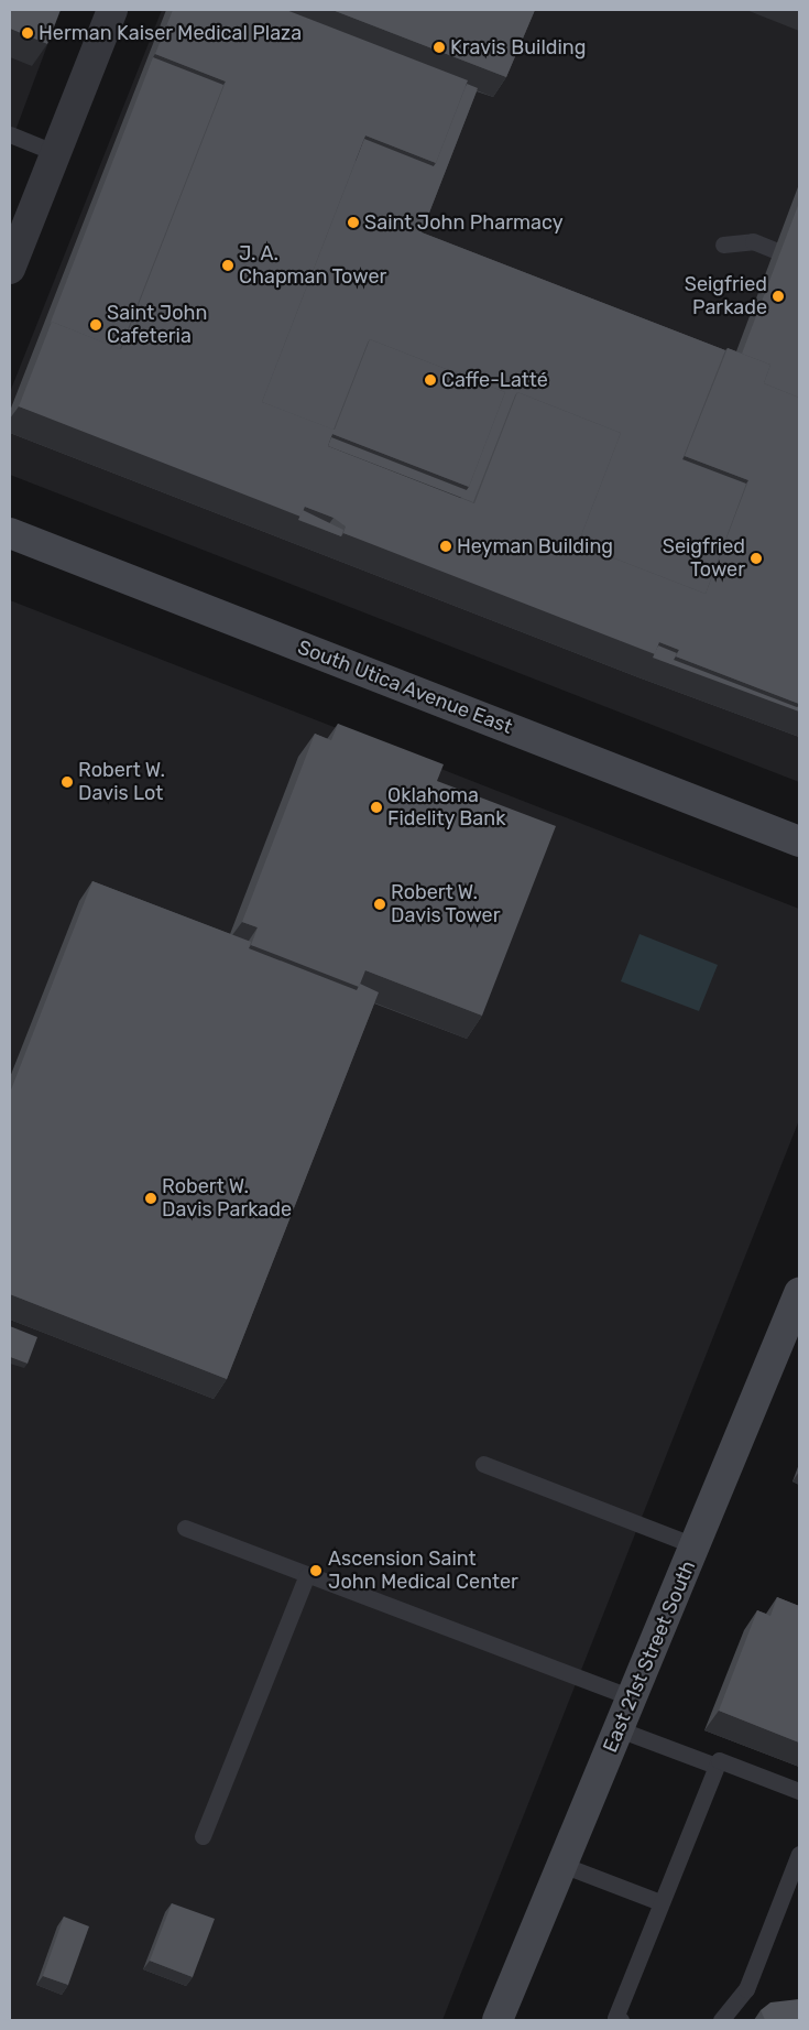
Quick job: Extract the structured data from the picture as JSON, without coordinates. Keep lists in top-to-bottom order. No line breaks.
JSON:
{"streets":{"main road":["South Utica Avenue East","East 21st Street South"]},"places":["Herman Kaiser Medical Plaza","Kravis Building","Saint John Pharmacy","J. A. Chapman Tower","Seigfried Parkade","Saint John Cafeteria","Caffe-Latté","Heyman Building","Seigfried Tower","Robert W. Davis Lot","Oklahoma Fidelity Bank","Robert W. Davis Tower","Robert W. Davis Parkade","Ascension Saint John Medical Center"]}
